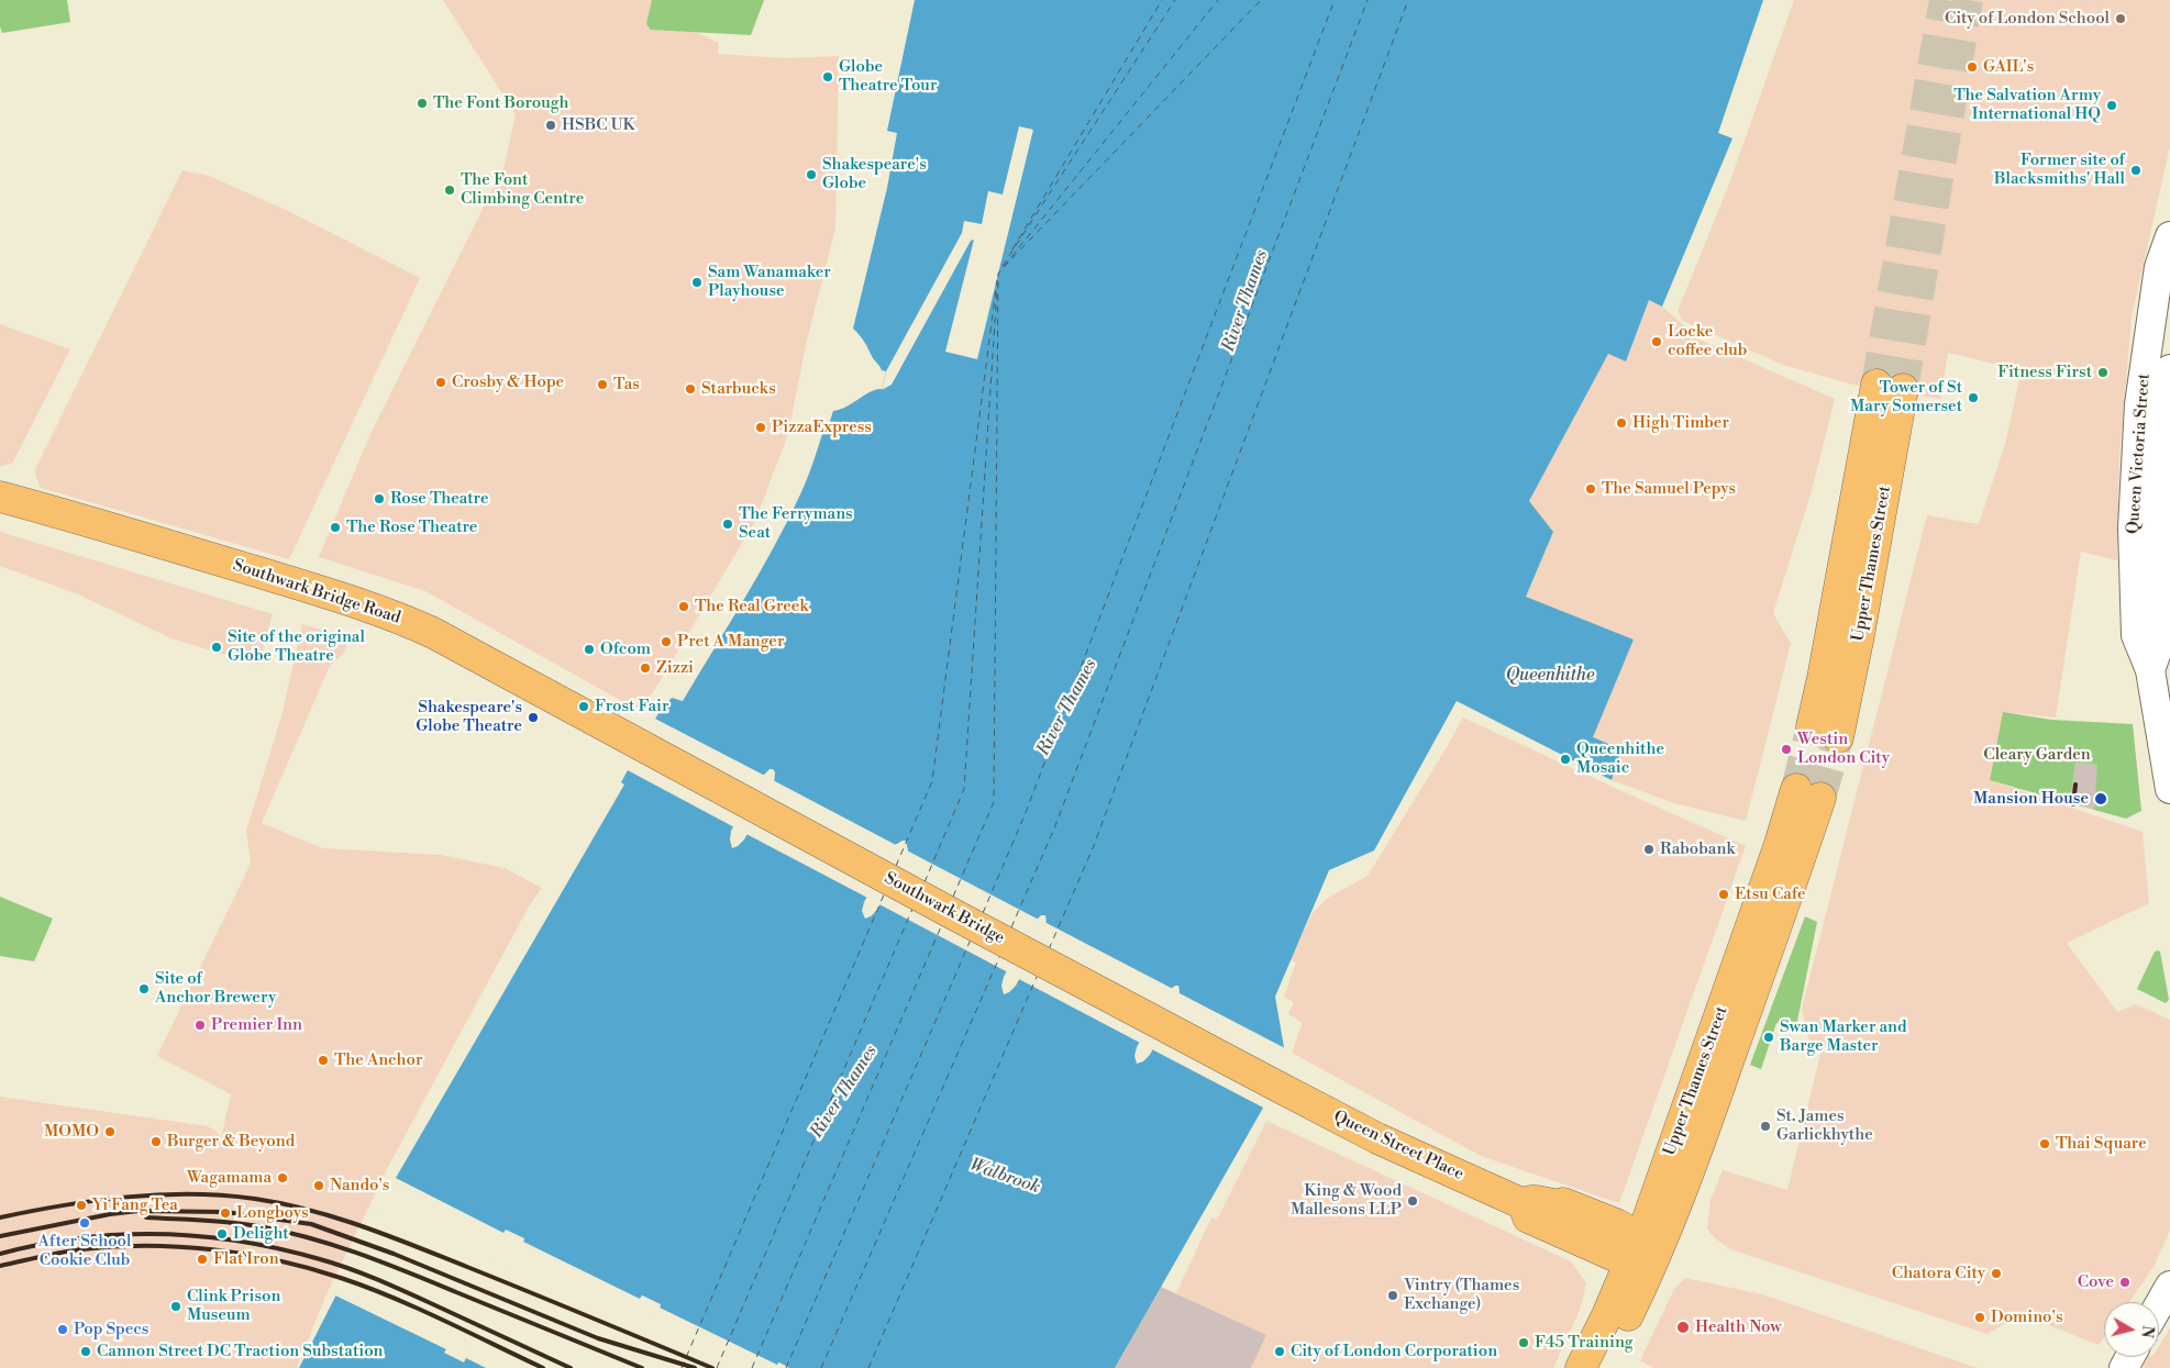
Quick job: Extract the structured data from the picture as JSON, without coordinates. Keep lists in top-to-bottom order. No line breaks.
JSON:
{"streets":{"main road":["Upper Thames Street","Southwark Bridge Road","Southwark Bridge","Queen Street Place"],"street":["Queen Victoria Street"]},"crossings":[["Upper Thames Street","Queen Street Place"],["Southwark Bridge Road","Southwark Bridge"],["Southwark Bridge","Queen Street Place"]],"water":["River Thames","Queenhithe","Walbrook"],"parks":["Cleary Garden"],"places":["City of London School","GAIL's","Globe Theatre Tour","The Font Borough","The Salvation Army International HQ","HSBC UK","Former site of Blacksmiths' Hall","Shakespeare's Globe","The Font Climbing Centre","Sam Wanamaker Playhouse","Locke coffee club","Fitness First","Crosby & Hope","Tas","Starbucks","Tower of St Mary Somerset","High Timber","PizzaExpress","The Samuel Pepys","Rose Theatre","The Ferrymans Seat","The Rose Theatre","The Real Greek","Pret A Manger","Site of the original Globe Theatre","Ofcom","Zizzi","Frost Fair","Shakespeare's Globe Theatre","Westin London City","Queenhithe Mosaic","Mansion House","Rabobank","Etsu Cafe","Site of Anchor Brewery","Premier Inn","Swan Marker and Barge Master","The Anchor","St. James Garlickhythe","MOMO","Burger & Beyond","Thai Square","Wagamama","Nando's","King & Wood Mallesons LLP","Yi Fang Tea","Longboys","After School Cookie Club","Delight","Flat Iron","Chatora City","Cove","Vintry (Thames Exchange)","Clink Prison Museum","Domino's","Health Now","Pop Specs","F45 Training","Cannon Street DC Traction Substation","City of London Corporation"],"north":"right"}
